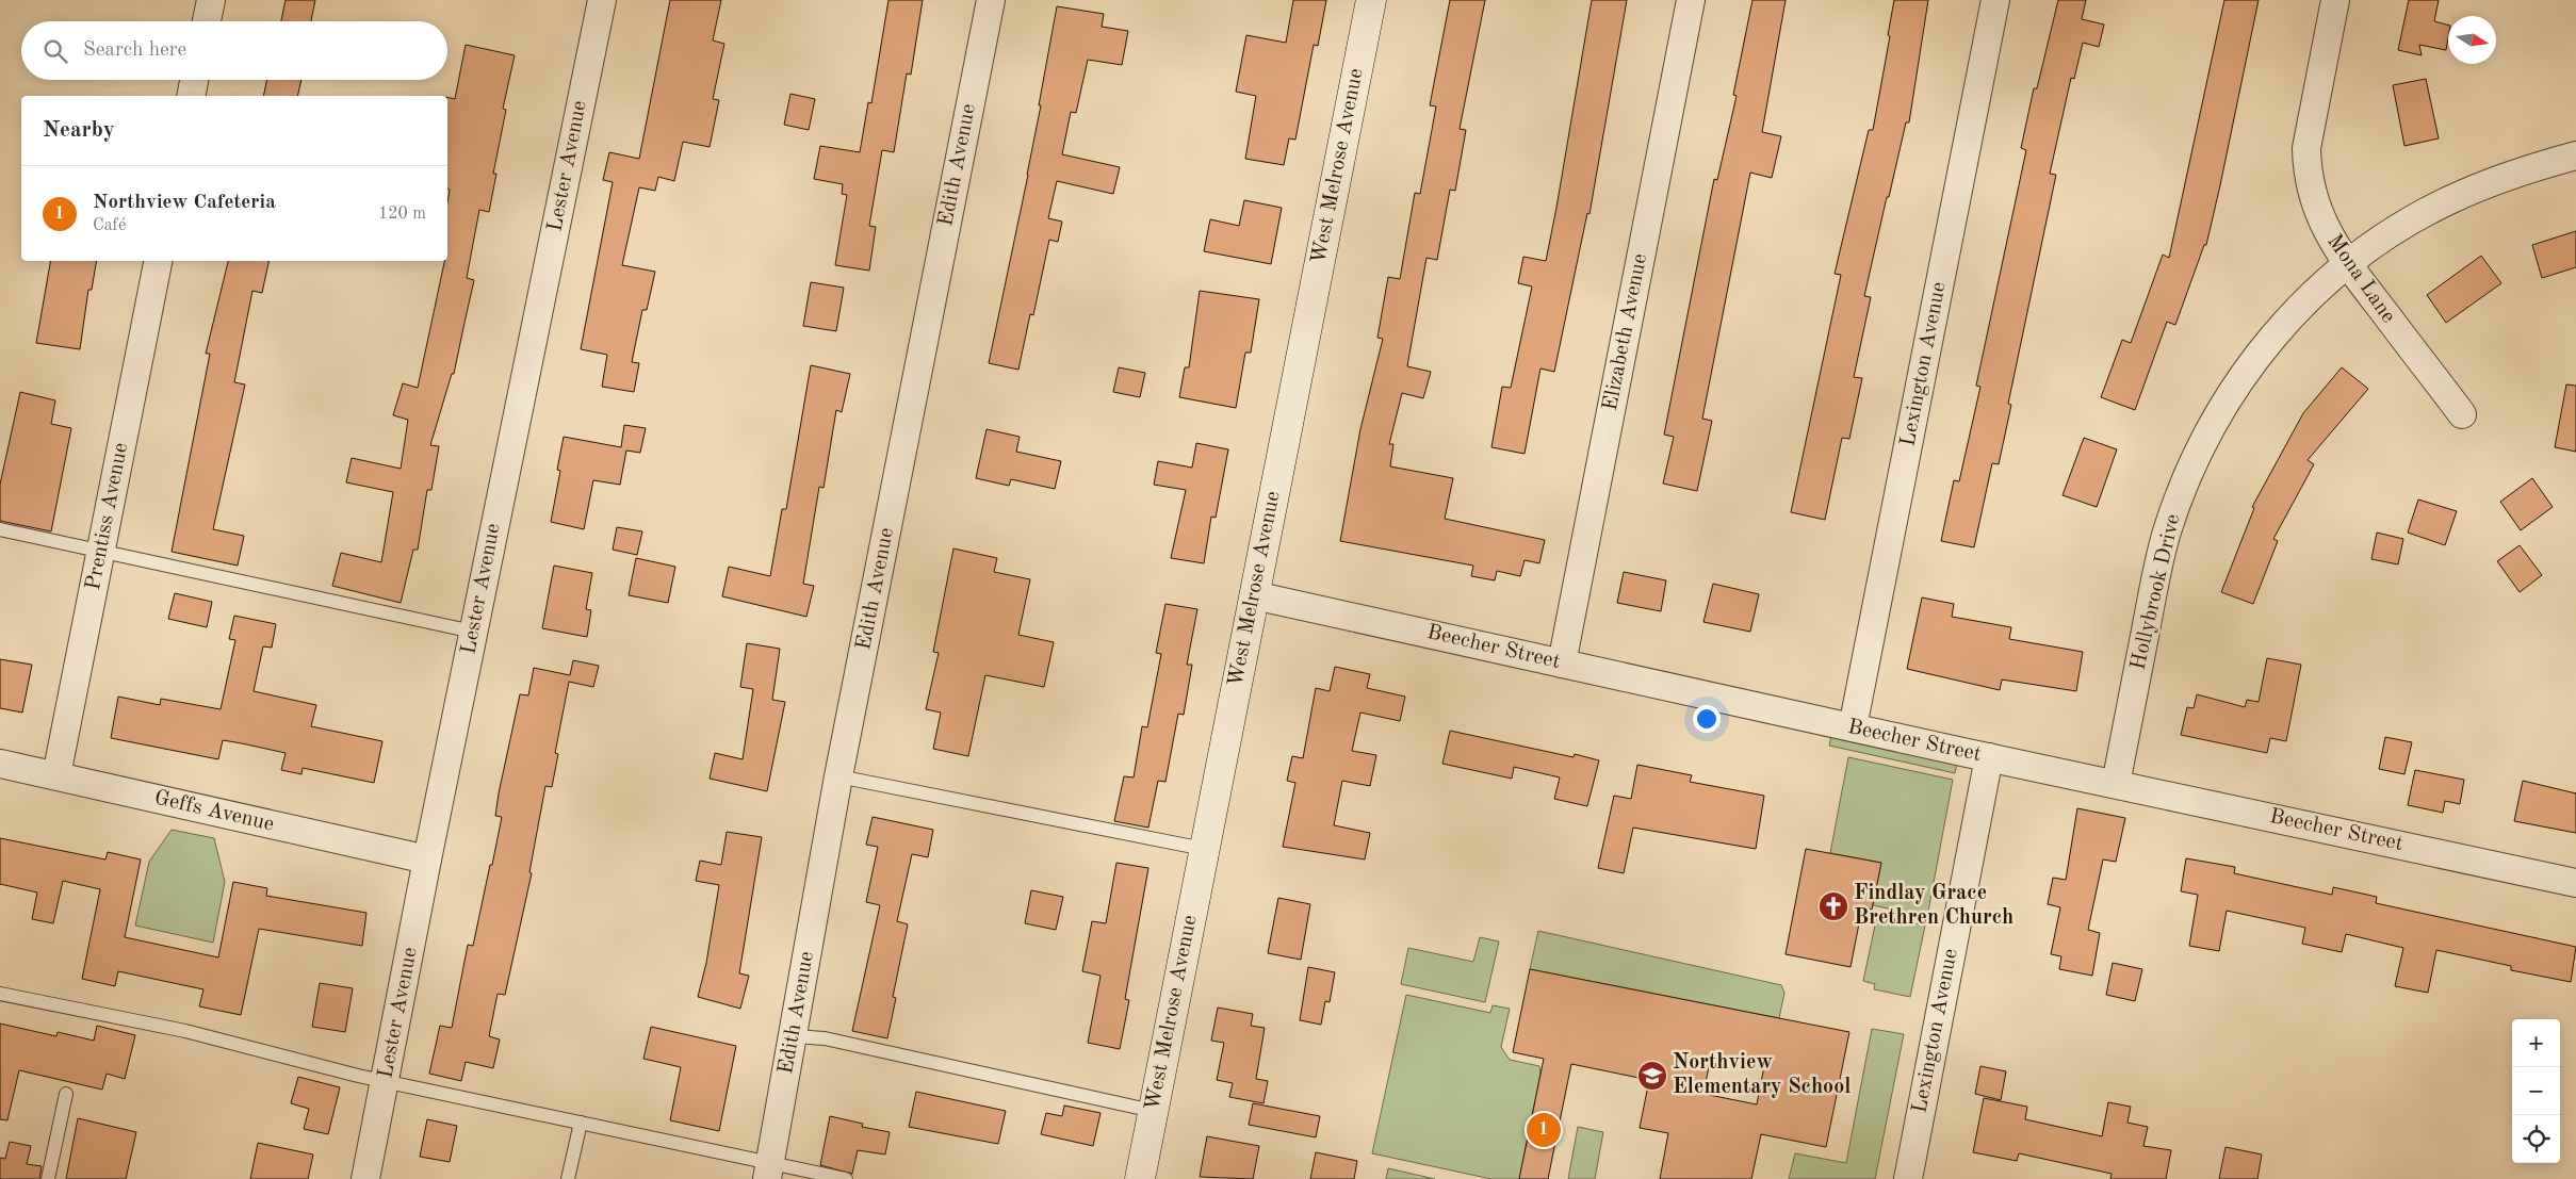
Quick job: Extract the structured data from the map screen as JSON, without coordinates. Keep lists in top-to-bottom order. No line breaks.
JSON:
{"streets":{"street":["Edith Avenue","Lester Avenue","West Melrose Avenue","Mona Lane","Elizabeth Avenue","Lexington Avenue","Prentiss Avenue","Hollybrook Drive","Beecher Street","Geffs Avenue"]},"crossings":[["Lester Avenue","Geffs Avenue"],["West Melrose Avenue","Beecher Street"],["Mona Lane","Hollybrook Drive"],["Elizabeth Avenue","Beecher Street"],["Lexington Avenue","Beecher Street"],["Prentiss Avenue","Geffs Avenue"],["Hollybrook Drive","Beecher Street"]],"places":{"church":["Findlay Grace Brethren Church"],"school or university":["Northview Elementary School"]},"north":"right","page":{"search":"Search here","heading":"Nearby","list":[{"mark":"1","name":"Northview Cafeteria","note":"Café","value":"120 m"}],"map_buttons":["+","−"],"pins":"1"}}
